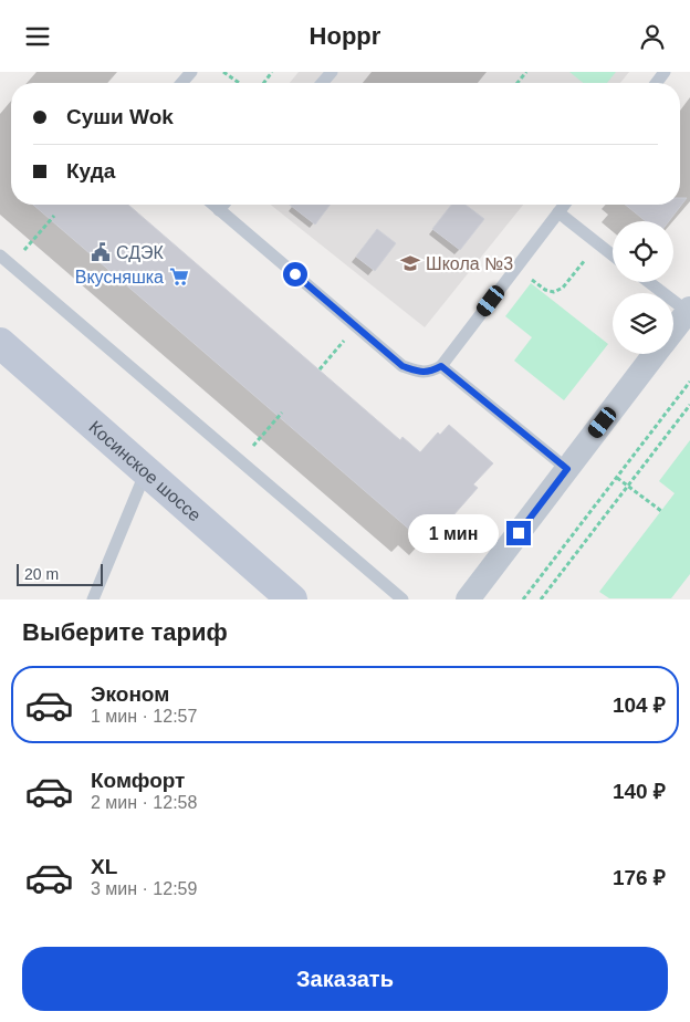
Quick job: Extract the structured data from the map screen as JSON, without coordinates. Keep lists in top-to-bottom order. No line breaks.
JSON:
{"streets":{"main road":["Косинское шоссе"]},"places":{"public building":["СДЭК"],"school or university":["Школа №3"],"supermarket":["Вкусняшка"]},"scale_bar":"20 m","page":{"header":"Hoppr","banner":["Суши Wok","Куда"],"bubble":"1 мин","scale":"20 m","heading":"Выберите тариф","list":[{"name":"Эконом","note":"1 мин · 12:57","value":"104 ₽"},{"name":"Комфорт","note":"2 мин · 12:58","value":"140 ₽"},{"name":"XL","note":"3 мин · 12:59","value":"176 ₽"}],"buttons":"Заказать"}}
